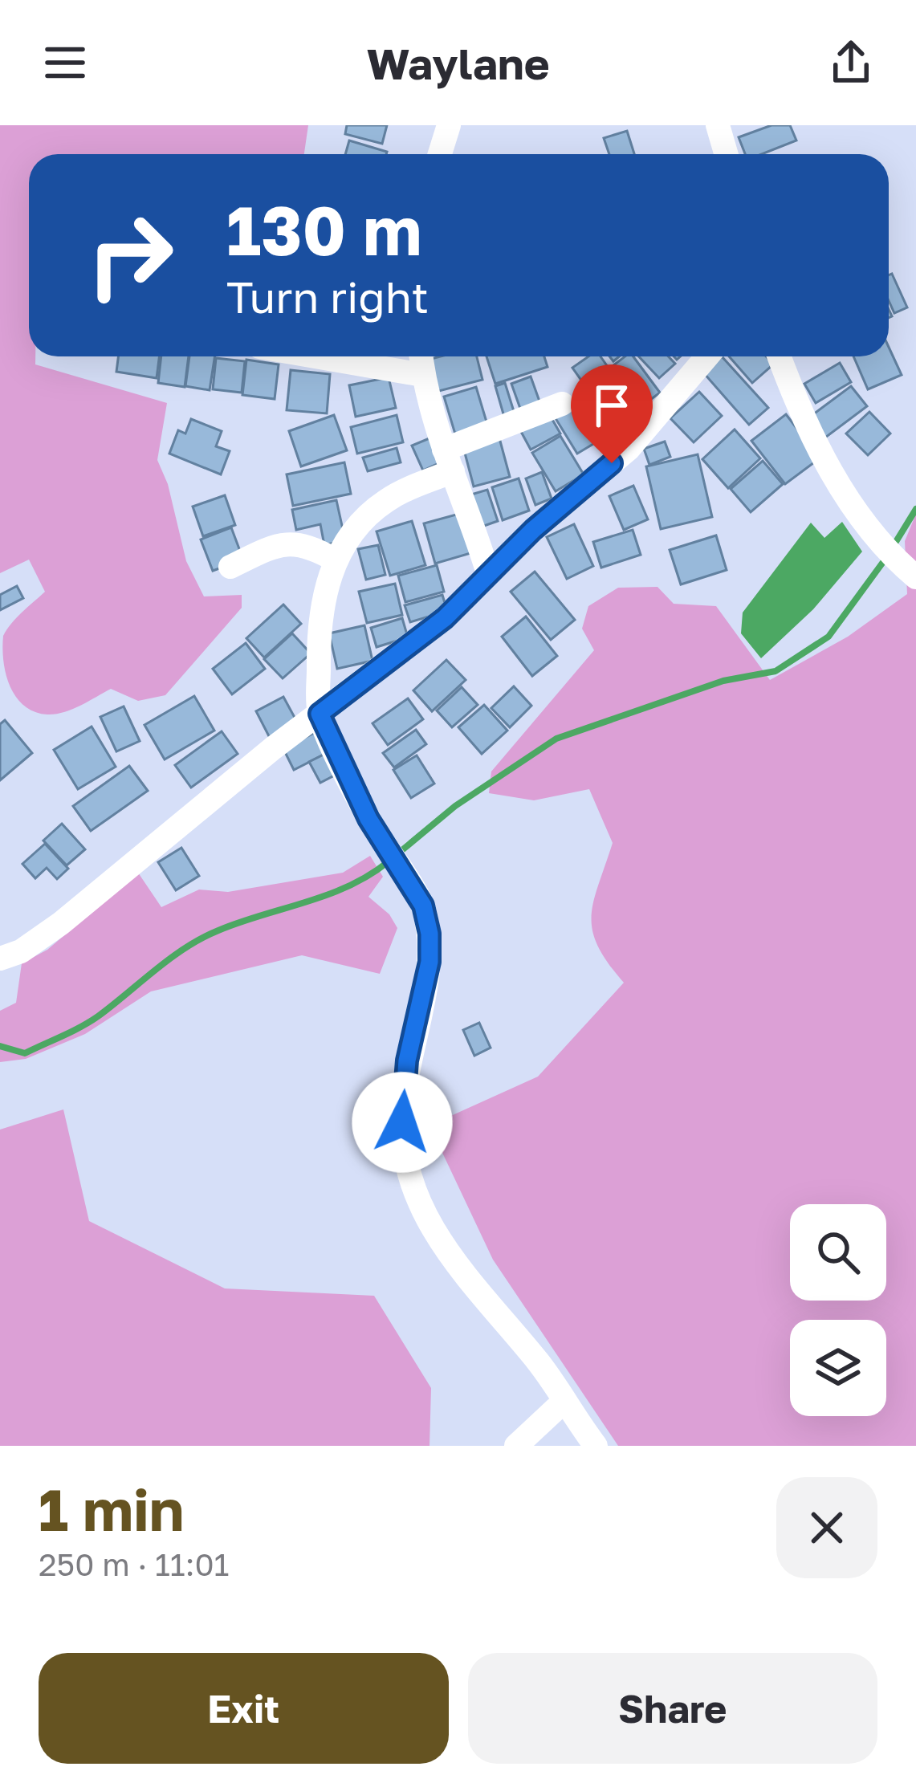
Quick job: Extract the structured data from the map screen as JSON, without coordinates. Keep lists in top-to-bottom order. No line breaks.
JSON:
{"page":{"header":"Waylane","turn":["130 m","Turn right"],"heading":["1 min","250 m · 11:01"],"buttons":["Exit","Share"]}}
